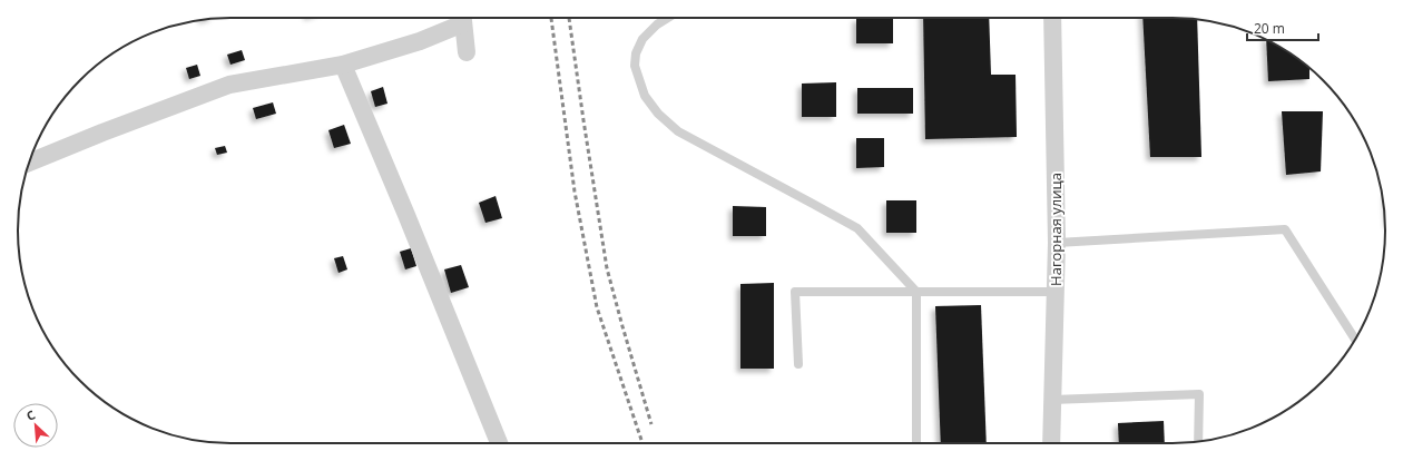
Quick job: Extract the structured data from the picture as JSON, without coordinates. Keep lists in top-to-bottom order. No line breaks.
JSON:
{"streets":{"street":["Нагорная улица"]},"scale_bar":"20 m","north":"top left"}
